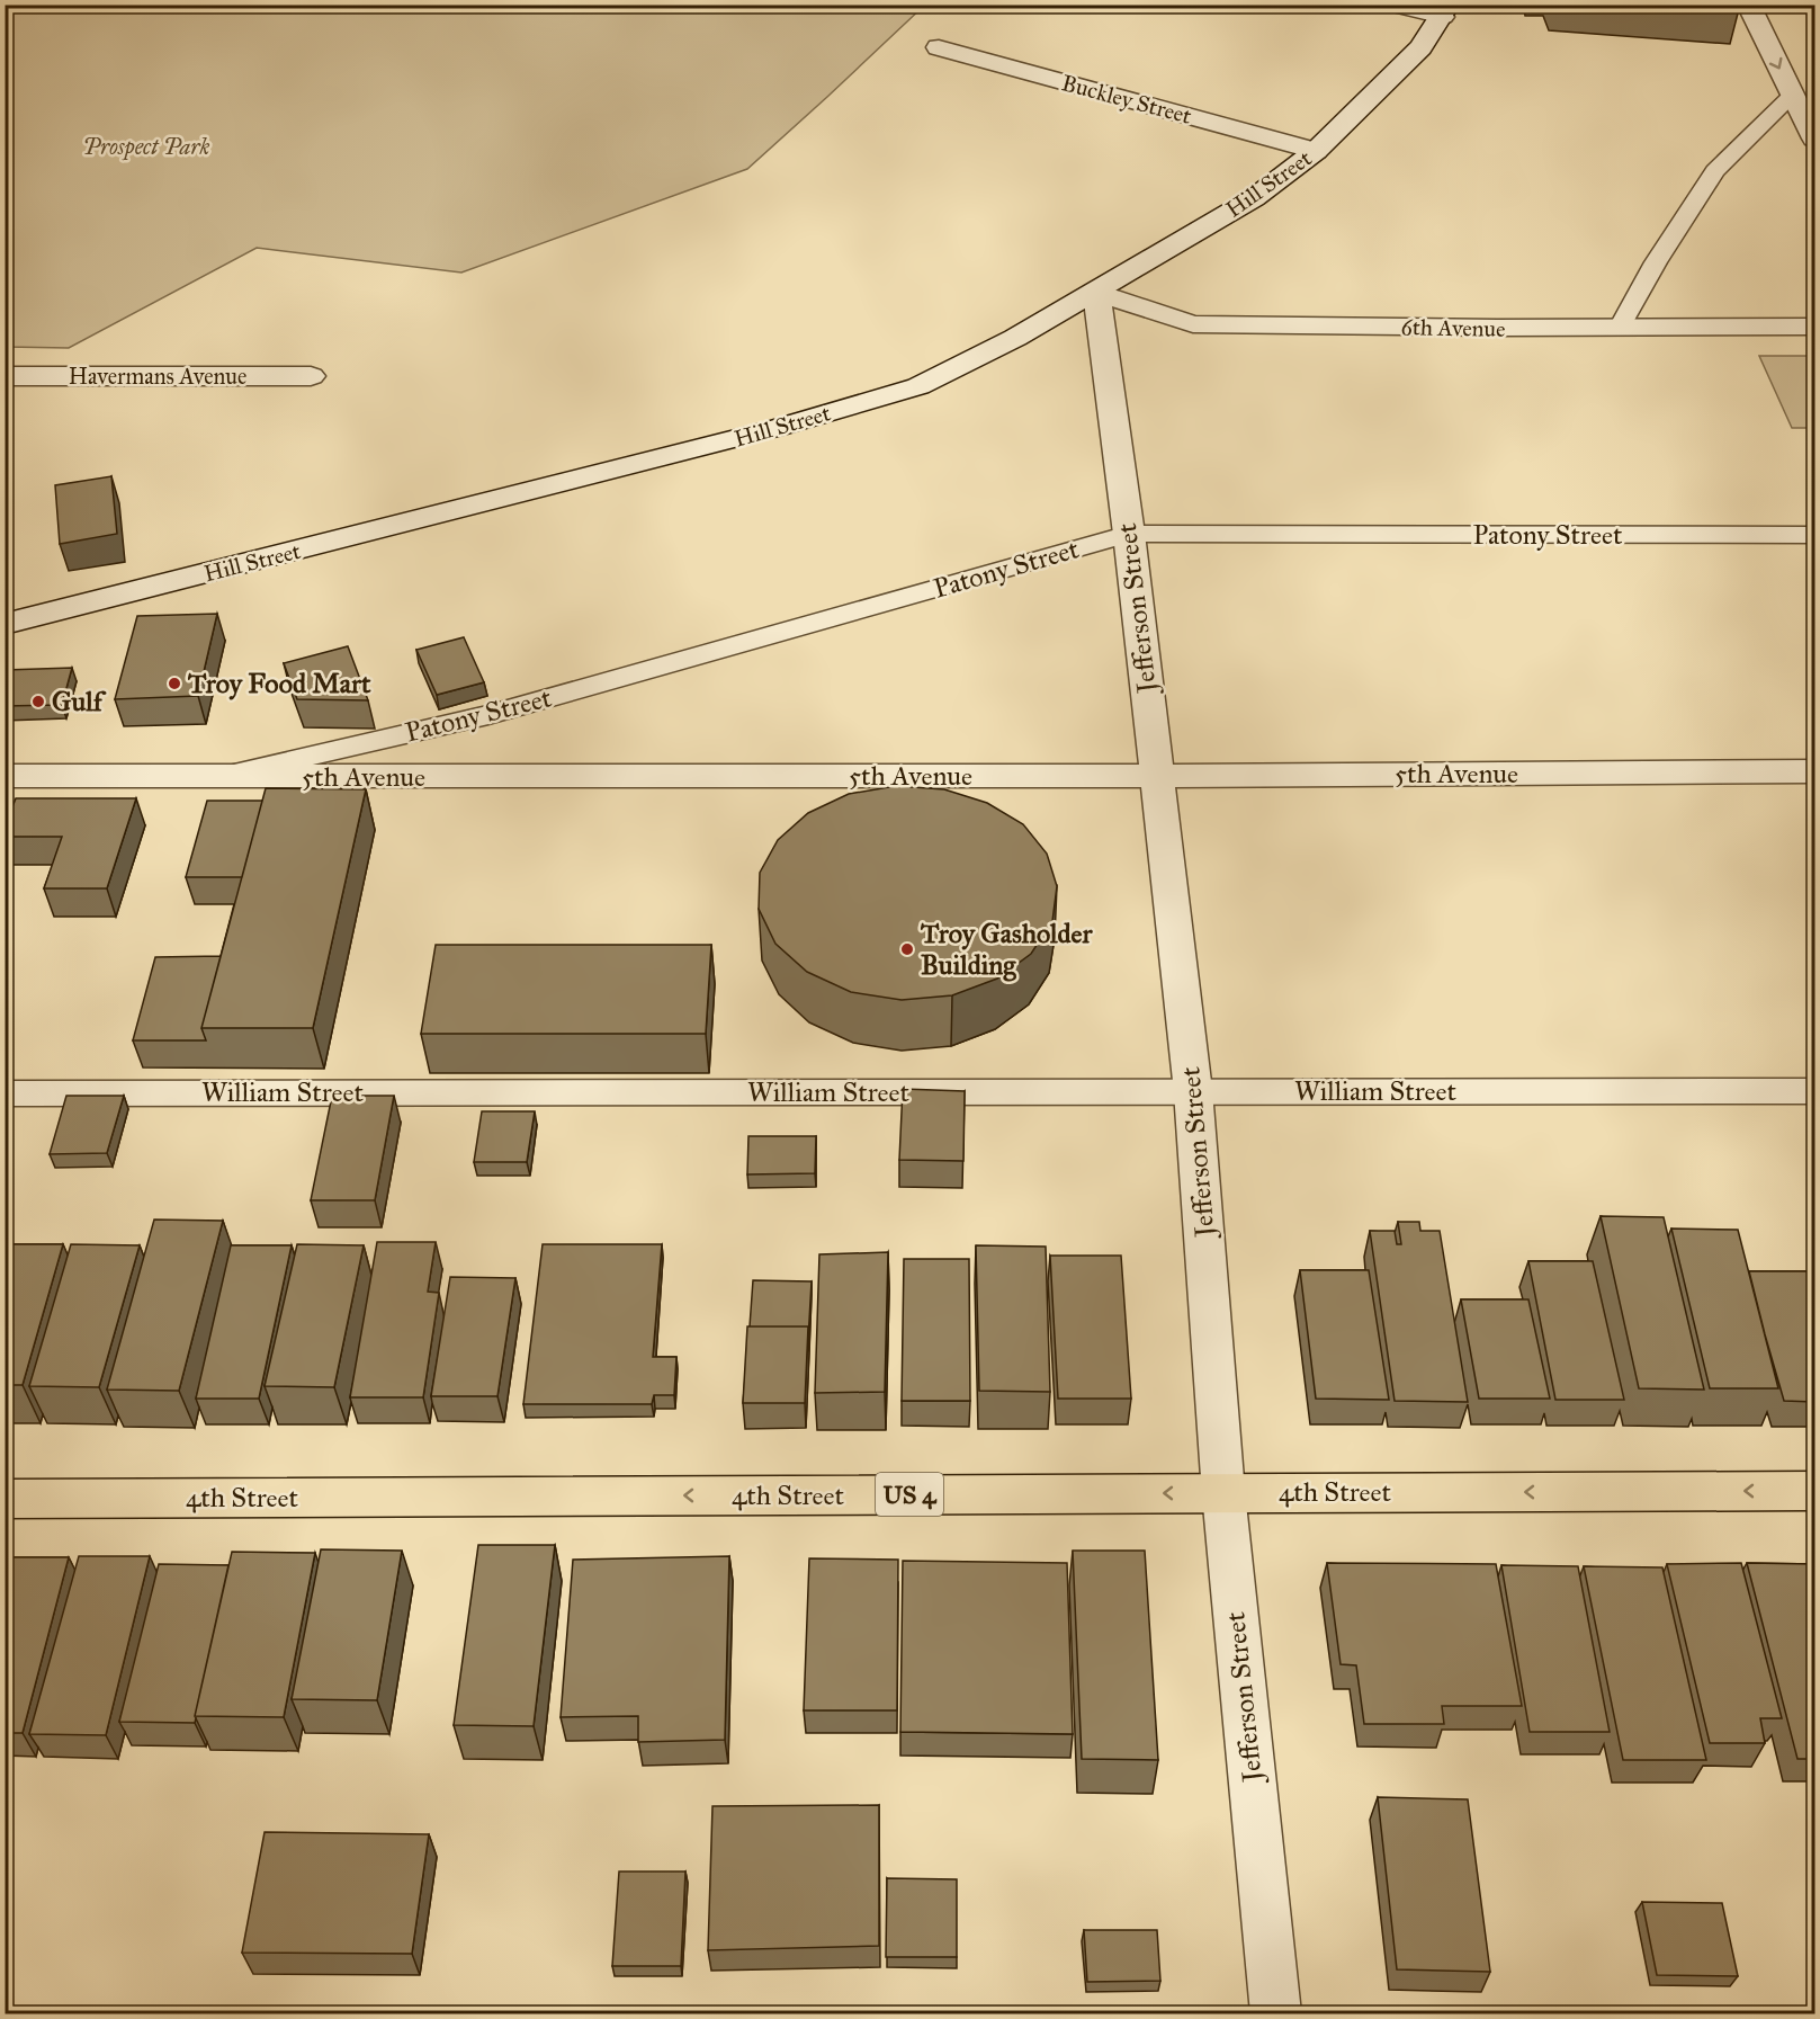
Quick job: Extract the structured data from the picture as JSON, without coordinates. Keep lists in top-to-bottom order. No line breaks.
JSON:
{"streets":{"main road":["4th Street","US 4"],"street":["Buckley Street","Hill Street","6th Avenue","Havermans Avenue","Jefferson Street","5th Avenue"],"lane":["Patony Street","William Street"]},"crossings":[["Buckley Street","Hill Street"],["Hill Street","6th Avenue"],["Hill Street","Jefferson Street"],["6th Avenue","Jefferson Street"],["Patony Street","Jefferson Street"],["Patony Street","5th Avenue"],["Jefferson Street","5th Avenue"],["Jefferson Street","William Street"],["Jefferson Street","4th Street"]],"one_way":["4th Street"],"parks":["Prospect Park"],"places":["Troy Food Mart","Gulf","Troy Gasholder Building"]}
